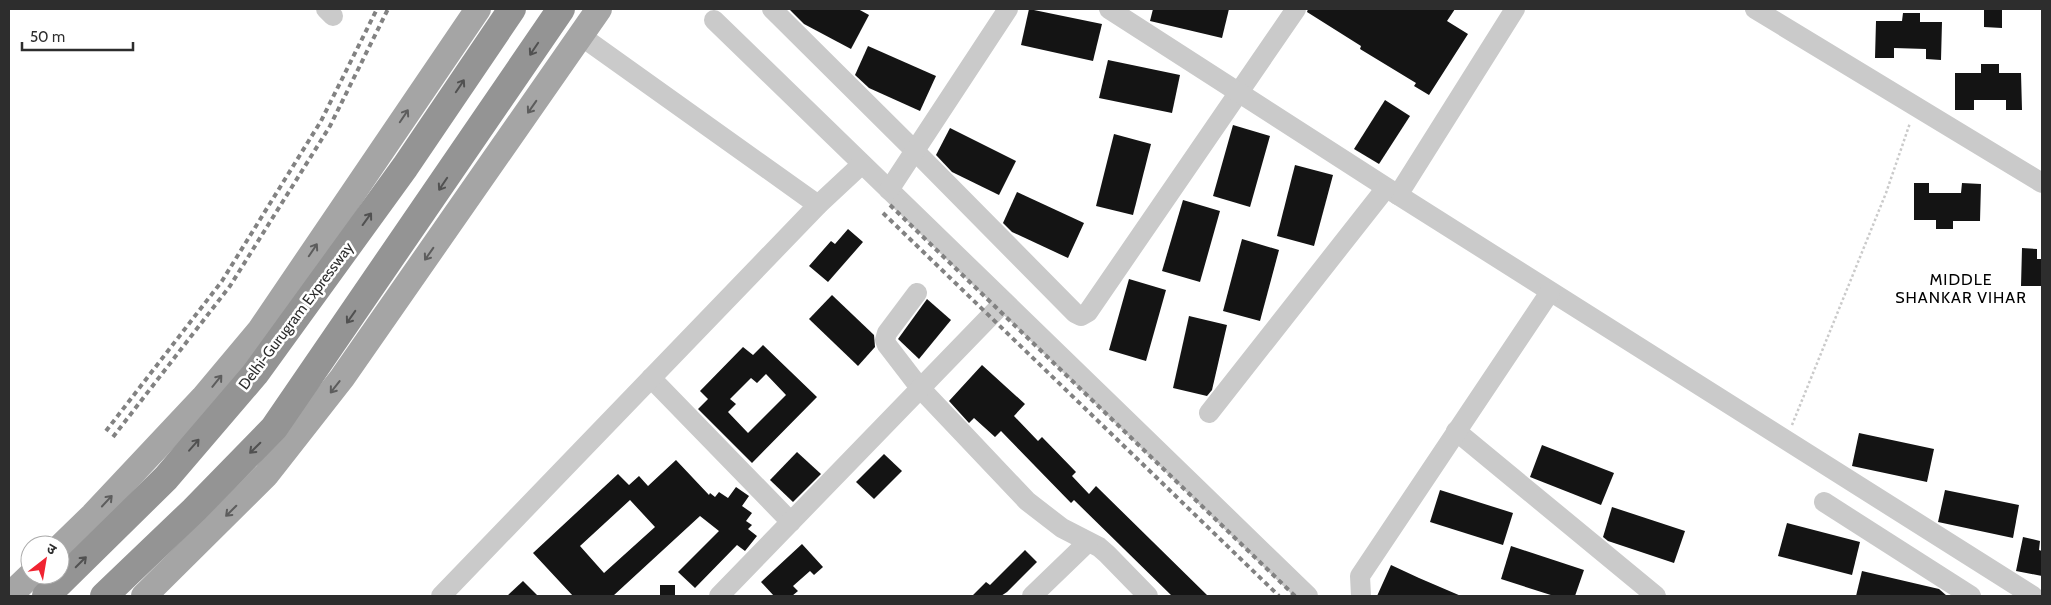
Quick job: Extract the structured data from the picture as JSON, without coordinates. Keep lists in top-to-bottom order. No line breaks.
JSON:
{"streets":{"highway":["Delhi-Gurugram Expressway"]},"districts":["MIDDLE SHANKAR VIHAR"],"scale_bar":"50 m","north":"top right"}
